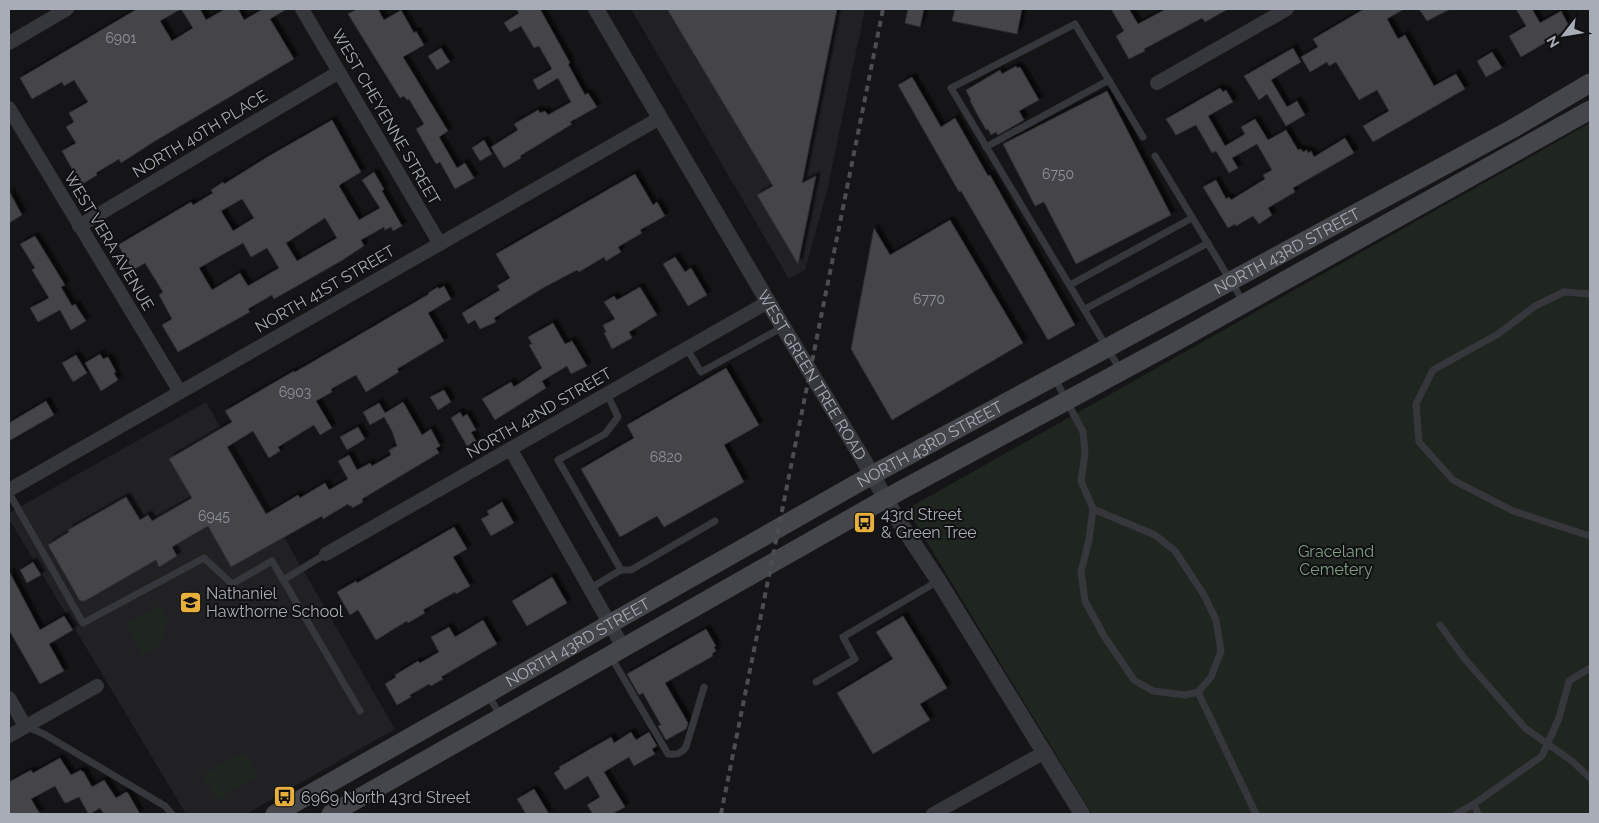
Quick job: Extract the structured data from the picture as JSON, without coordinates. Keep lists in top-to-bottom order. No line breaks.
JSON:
{"streets":{"main road":["NORTH 43RD STREET"],"street":["WEST CHEYENNE STREET","NORTH 40TH PLACE","WEST VERA AVENUE","NORTH 41ST STREET","WEST GREEN TREE ROAD","NORTH 42ND STREET"]},"crossings":[["WEST CHEYENNE STREET","NORTH 40TH PLACE"],["WEST CHEYENNE STREET","NORTH 41ST STREET"],["NORTH 40TH PLACE","WEST VERA AVENUE"],["WEST VERA AVENUE","NORTH 41ST STREET"],["NORTH 43RD STREET","WEST GREEN TREE ROAD"],["NORTH 41ST STREET","WEST GREEN TREE ROAD"],["WEST GREEN TREE ROAD","NORTH 42ND STREET"]],"parks":["Graceland Cemetery"],"places":{"bus stop":["43rd Street & Green Tree","6969 North 43rd Street"],"school or university":["Nathaniel Hawthorne School"]},"house_numbers":["6901","6750","6770","6903","6820","6945"],"north":"bottom left"}
